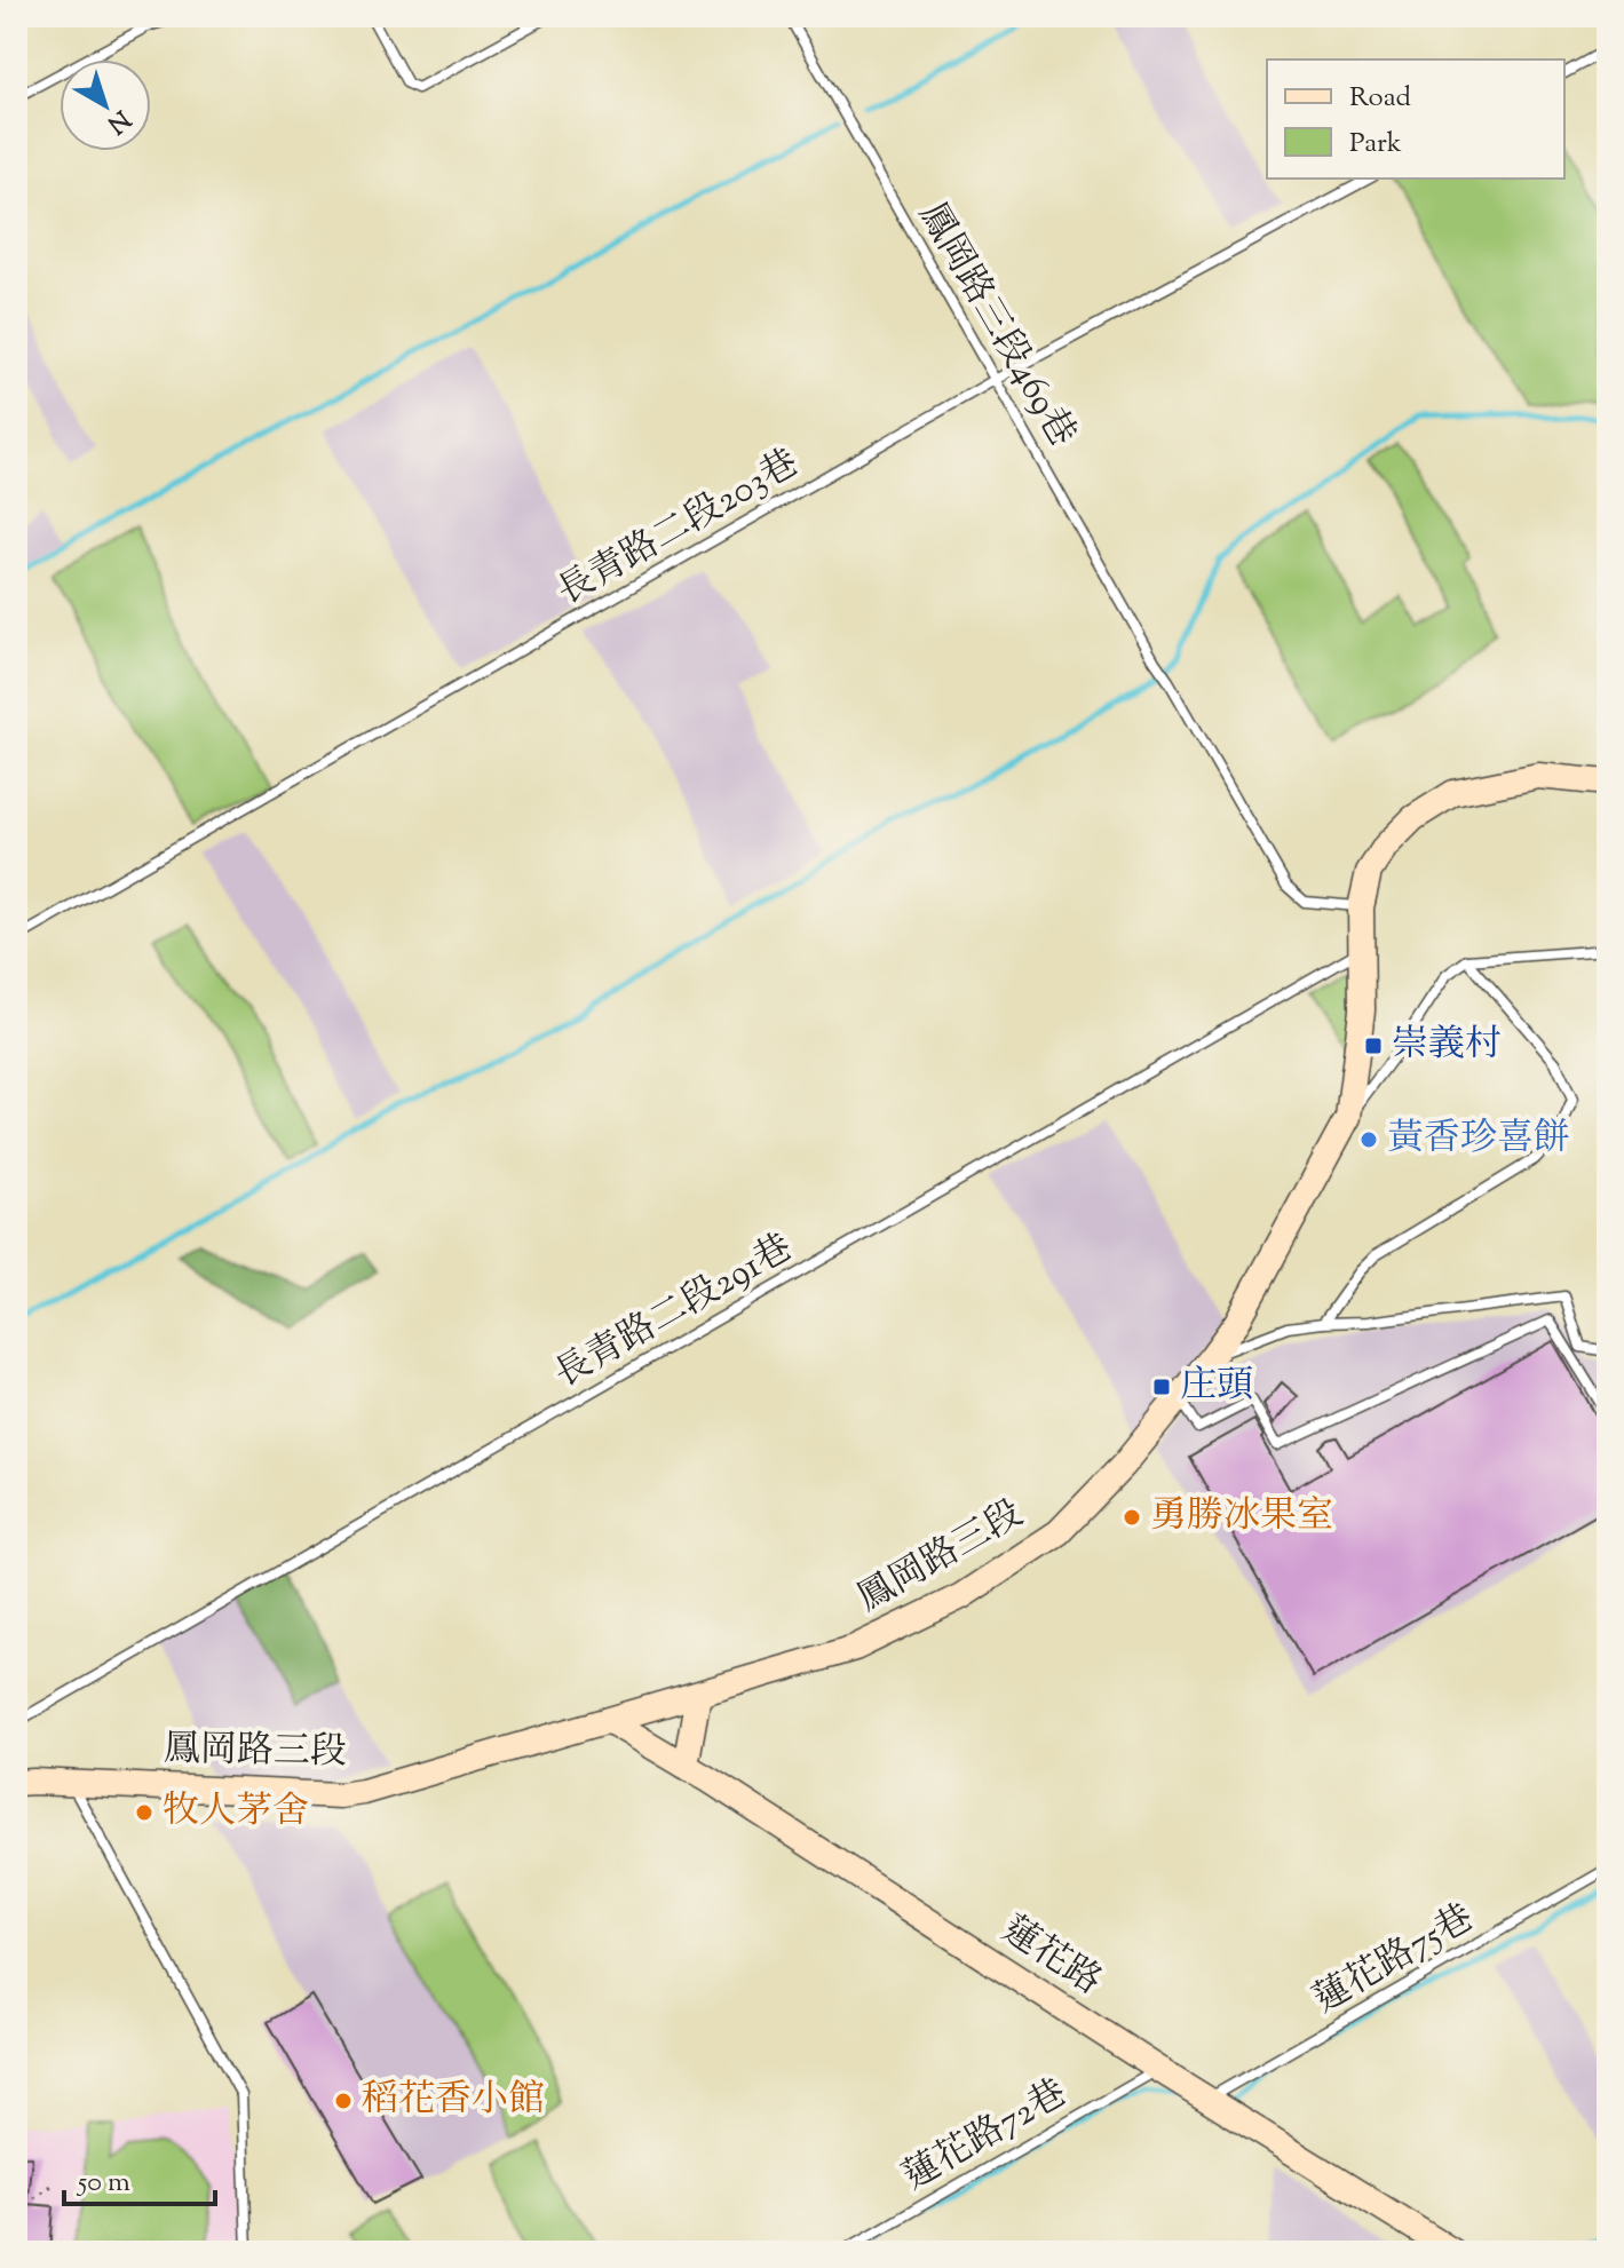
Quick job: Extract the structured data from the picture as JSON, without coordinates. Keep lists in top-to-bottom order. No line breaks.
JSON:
{"streets":{"street":["鳳岡路三段","蓮花路"],"lane":["鳳岡路三段469巷","長青路二段203巷","長青路二段291巷","蓮花路75巷","蓮花路72巷"]},"crossings":[["鳳岡路三段469巷","長青路二段203巷"],["鳳岡路三段469巷","鳳岡路三段"],["長青路二段291巷","鳳岡路三段"],["鳳岡路三段","蓮花路"],["蓮花路","蓮花路75巷"],["蓮花路","蓮花路72巷"]],"places":{"transit":["崇義村","庄頭"],"other":["黃香珍喜餅","勇勝冰果室","牧人茅舍","稻花香小館"]},"legend":["Road","Park"],"scale_bar":"50 m","north":"bottom right"}
